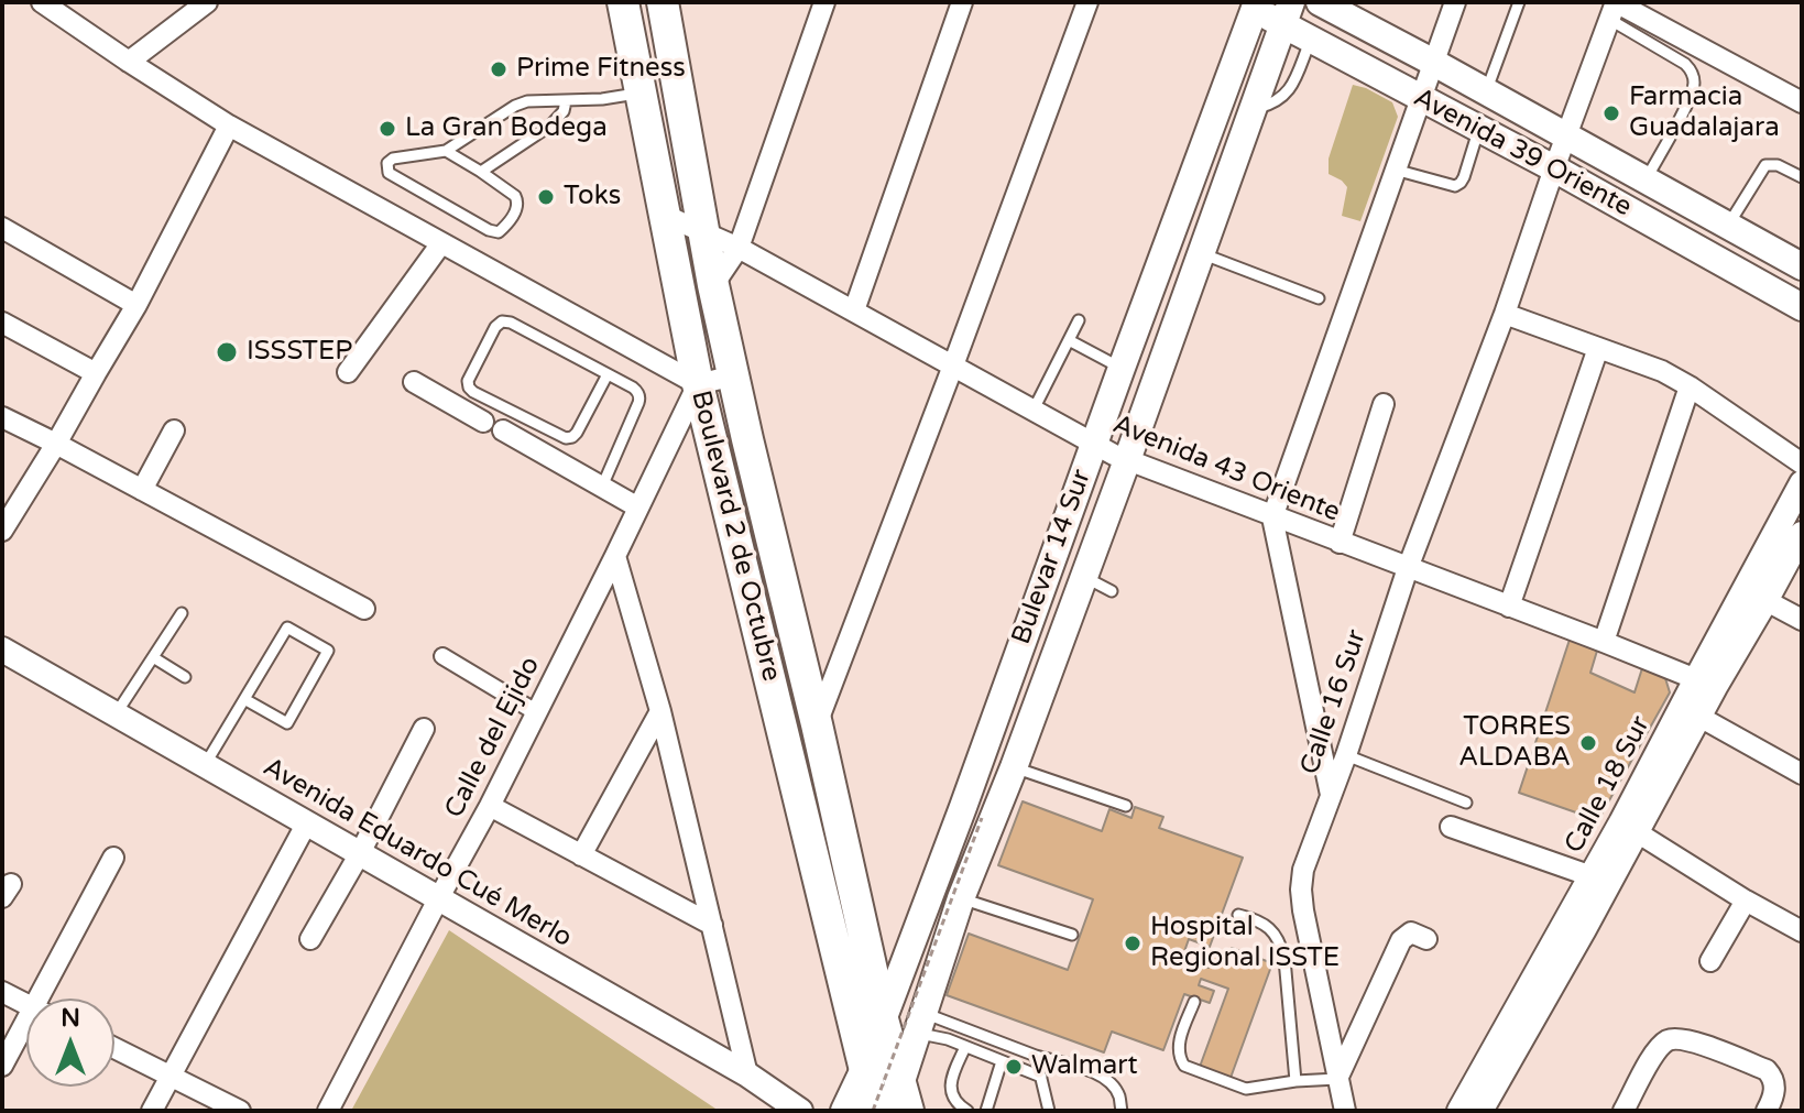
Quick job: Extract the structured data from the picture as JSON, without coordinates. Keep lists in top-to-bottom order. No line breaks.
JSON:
{"streets":{"main road":["Avenida 39 Oriente","Boulevard 2 de Octubre","Bulevar 14 Sur"],"street":["Avenida 43 Oriente","Calle 16 Sur","Calle del Ejido","Calle 18 Sur","Avenida Eduardo Cué Merlo"]},"crossings":[["Avenida 39 Oriente","Bulevar 14 Sur"],["Avenida 39 Oriente","Calle 16 Sur"],["Avenida 43 Oriente","Boulevard 2 de Octubre"],["Avenida 43 Oriente","Bulevar 14 Sur"],["Avenida 43 Oriente","Calle 16 Sur"],["Avenida 43 Oriente","Calle 18 Sur"],["Boulevard 2 de Octubre","Bulevar 14 Sur"],["Boulevard 2 de Octubre","Calle del Ejido"],["Calle del Ejido","Avenida Eduardo Cué Merlo"]],"places":["Prime Fitness","Farmacia Guadalajara","La Gran Bodega","Toks","ISSSTEP","TORRES ALDABA","Hospital Regional ISSTE","Walmart"],"north":"top"}
